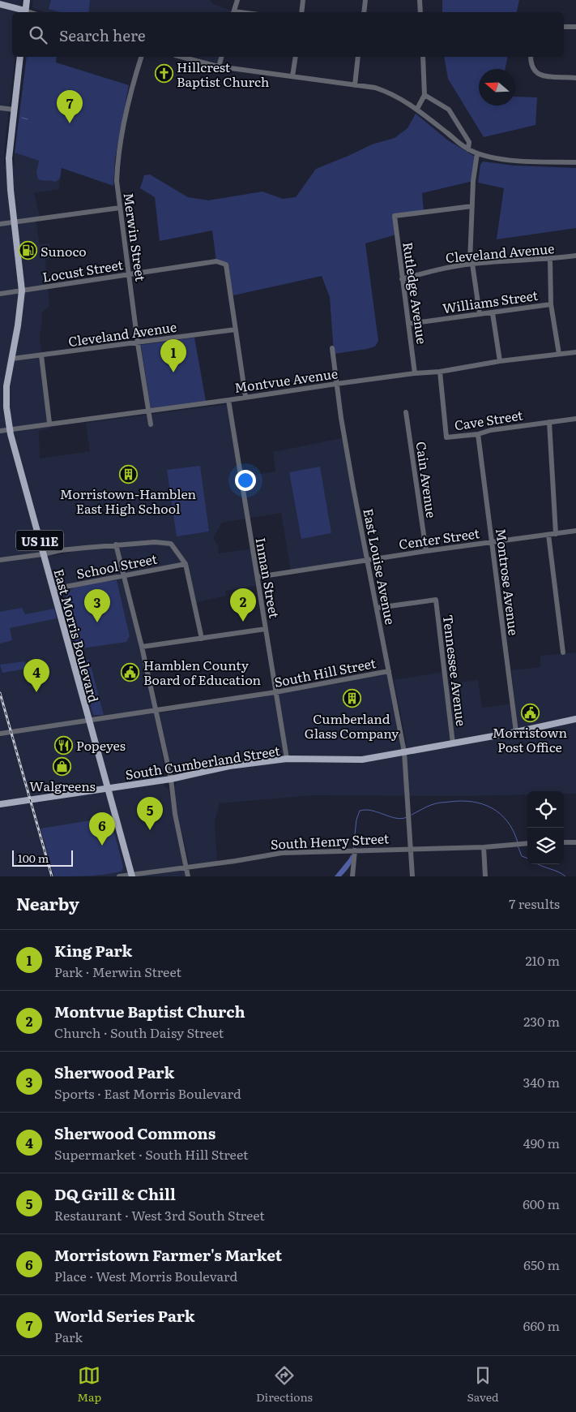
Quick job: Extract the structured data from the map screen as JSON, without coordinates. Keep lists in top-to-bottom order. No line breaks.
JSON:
{"streets":{"main road":["US 11E","East Morris Boulevard","South Cumberland Street"],"street":["Merwin Street","Cleveland Avenue","Locust Street","Rutledge Avenue","Williams Street","Montvue Avenue","Cave Street","Cain Avenue","Center Street","School Street","East Louise Avenue","Inman Street","Montrose Avenue","Tennessee Avenue","South Hill Street","South Henry Street"]},"crossings":[["Merwin Street","Cleveland Avenue"],["Merwin Street","Locust Street"],["Merwin Street","Montvue Avenue"],["Cleveland Avenue","Locust Street"],["Cleveland Avenue","Rutledge Avenue"],["Cleveland Avenue","East Morris Boulevard"],["Locust Street","East Morris Boulevard"],["Rutledge Avenue","Williams Street"],["Rutledge Avenue","Montvue Avenue"],["Montvue Avenue","Cave Street"],["Montvue Avenue","East Louise Avenue"],["Montvue Avenue","Inman Street"],["Montvue Avenue","East Morris Boulevard"],["Cave Street","Montrose Avenue"],["Cain Avenue","Center Street"],["Center Street","East Louise Avenue"],["Center Street","Inman Street"],["Center Street","Montrose Avenue"],["US 11E","East Morris Boulevard"],["US 11E","South Cumberland Street"],["US 11E","South Henry Street"],["School Street","East Morris Boulevard"],["East Louise Avenue","Tennessee Avenue"],["East Louise Avenue","South Hill Street"],["East Louise Avenue","South Cumberland Street"],["East Louise Avenue","South Henry Street"],["Inman Street","South Hill Street"],["Inman Street","South Cumberland Street"],["Montrose Avenue","South Cumberland Street"],["East Morris Boulevard","South Hill Street"],["East Morris Boulevard","South Cumberland Street"],["Tennessee Avenue","South Cumberland Street"]],"places":{"church":["Hillcrest Baptist Church"],"fuel station":["Sunoco"],"building":["Morristown-Hamblen East High School","Cumberland Glass Company"],"public building":["Hamblen County Board of Education","Morristown Post Office"],"restaurant":["Popeyes"],"shop":["Walgreens"]},"scale_bar":"100 m","north":"left","page":{"search":"Search here","pins":["7","1","2","3","4","5","6"],"scale":"100 m","heading":["Nearby","7 results"],"list":[{"mark":"1","name":"King Park","note":"Park · Merwin Street","value":"210 m"},{"mark":"2","name":"Montvue Baptist Church","note":"Church · South Daisy Street","value":"230 m"},{"mark":"3","name":"Sherwood Park","note":"Sports · East Morris Boulevard","value":"340 m"},{"mark":"4","name":"Sherwood Commons","note":"Supermarket · South Hill Street","value":"490 m"},{"mark":"5","name":"DQ Grill & Chill","note":"Restaurant · West 3rd South Street","value":"600 m"},{"mark":"6","name":"Morristown Farmer's Market","note":"Place · West Morris Boulevard","value":"650 m"},{"mark":"7","name":"World Series Park","note":"Park","value":"660 m"}],"nav":["Map","Directions","Saved"]}}
